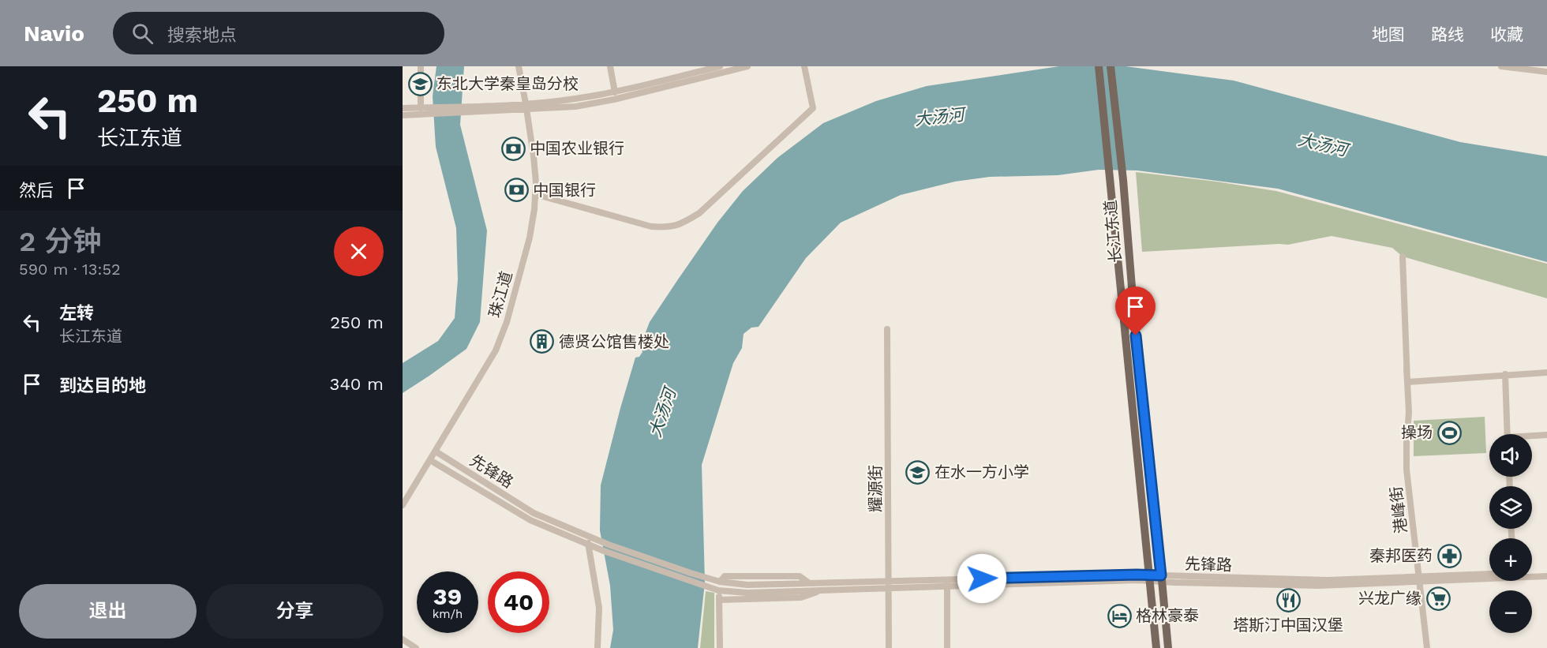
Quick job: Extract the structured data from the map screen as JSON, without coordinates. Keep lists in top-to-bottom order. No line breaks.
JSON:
{"streets":{"main road":["长江东道"],"street":["珠江道","先锋路","耀源街","港峰街"]},"crossings":[["珠江道","先锋路"],["先锋路","耀源街"]],"water":["大汤河"],"places":{"school or university":["东北大学秦皇岛分校","在水一方小学"],"bank":["中国农业银行","中国银行"],"building":["德贤公馆售楼处"],"sports":["操场"],"pharmacy":["秦邦医药"],"supermarket":["兴龙广缘"],"restaurant":["塔斯汀中国汉堡"],"hotel":["格林豪泰"]},"page":{"header":"Navio","search":"搜索地点","nav":["地图","路线","收藏"],"turn":["250 m","长江东道"],"then":"然后","heading":["2 分钟","590 m · 13:52"],"list":[{"name":"左转","note":"长江东道","value":"250 m"},{"name":"到达目的地","value":"340 m"}],"map_buttons":["+","−"],"speed":"39 km/h","limit":"40","buttons":["退出","分享"]}}
